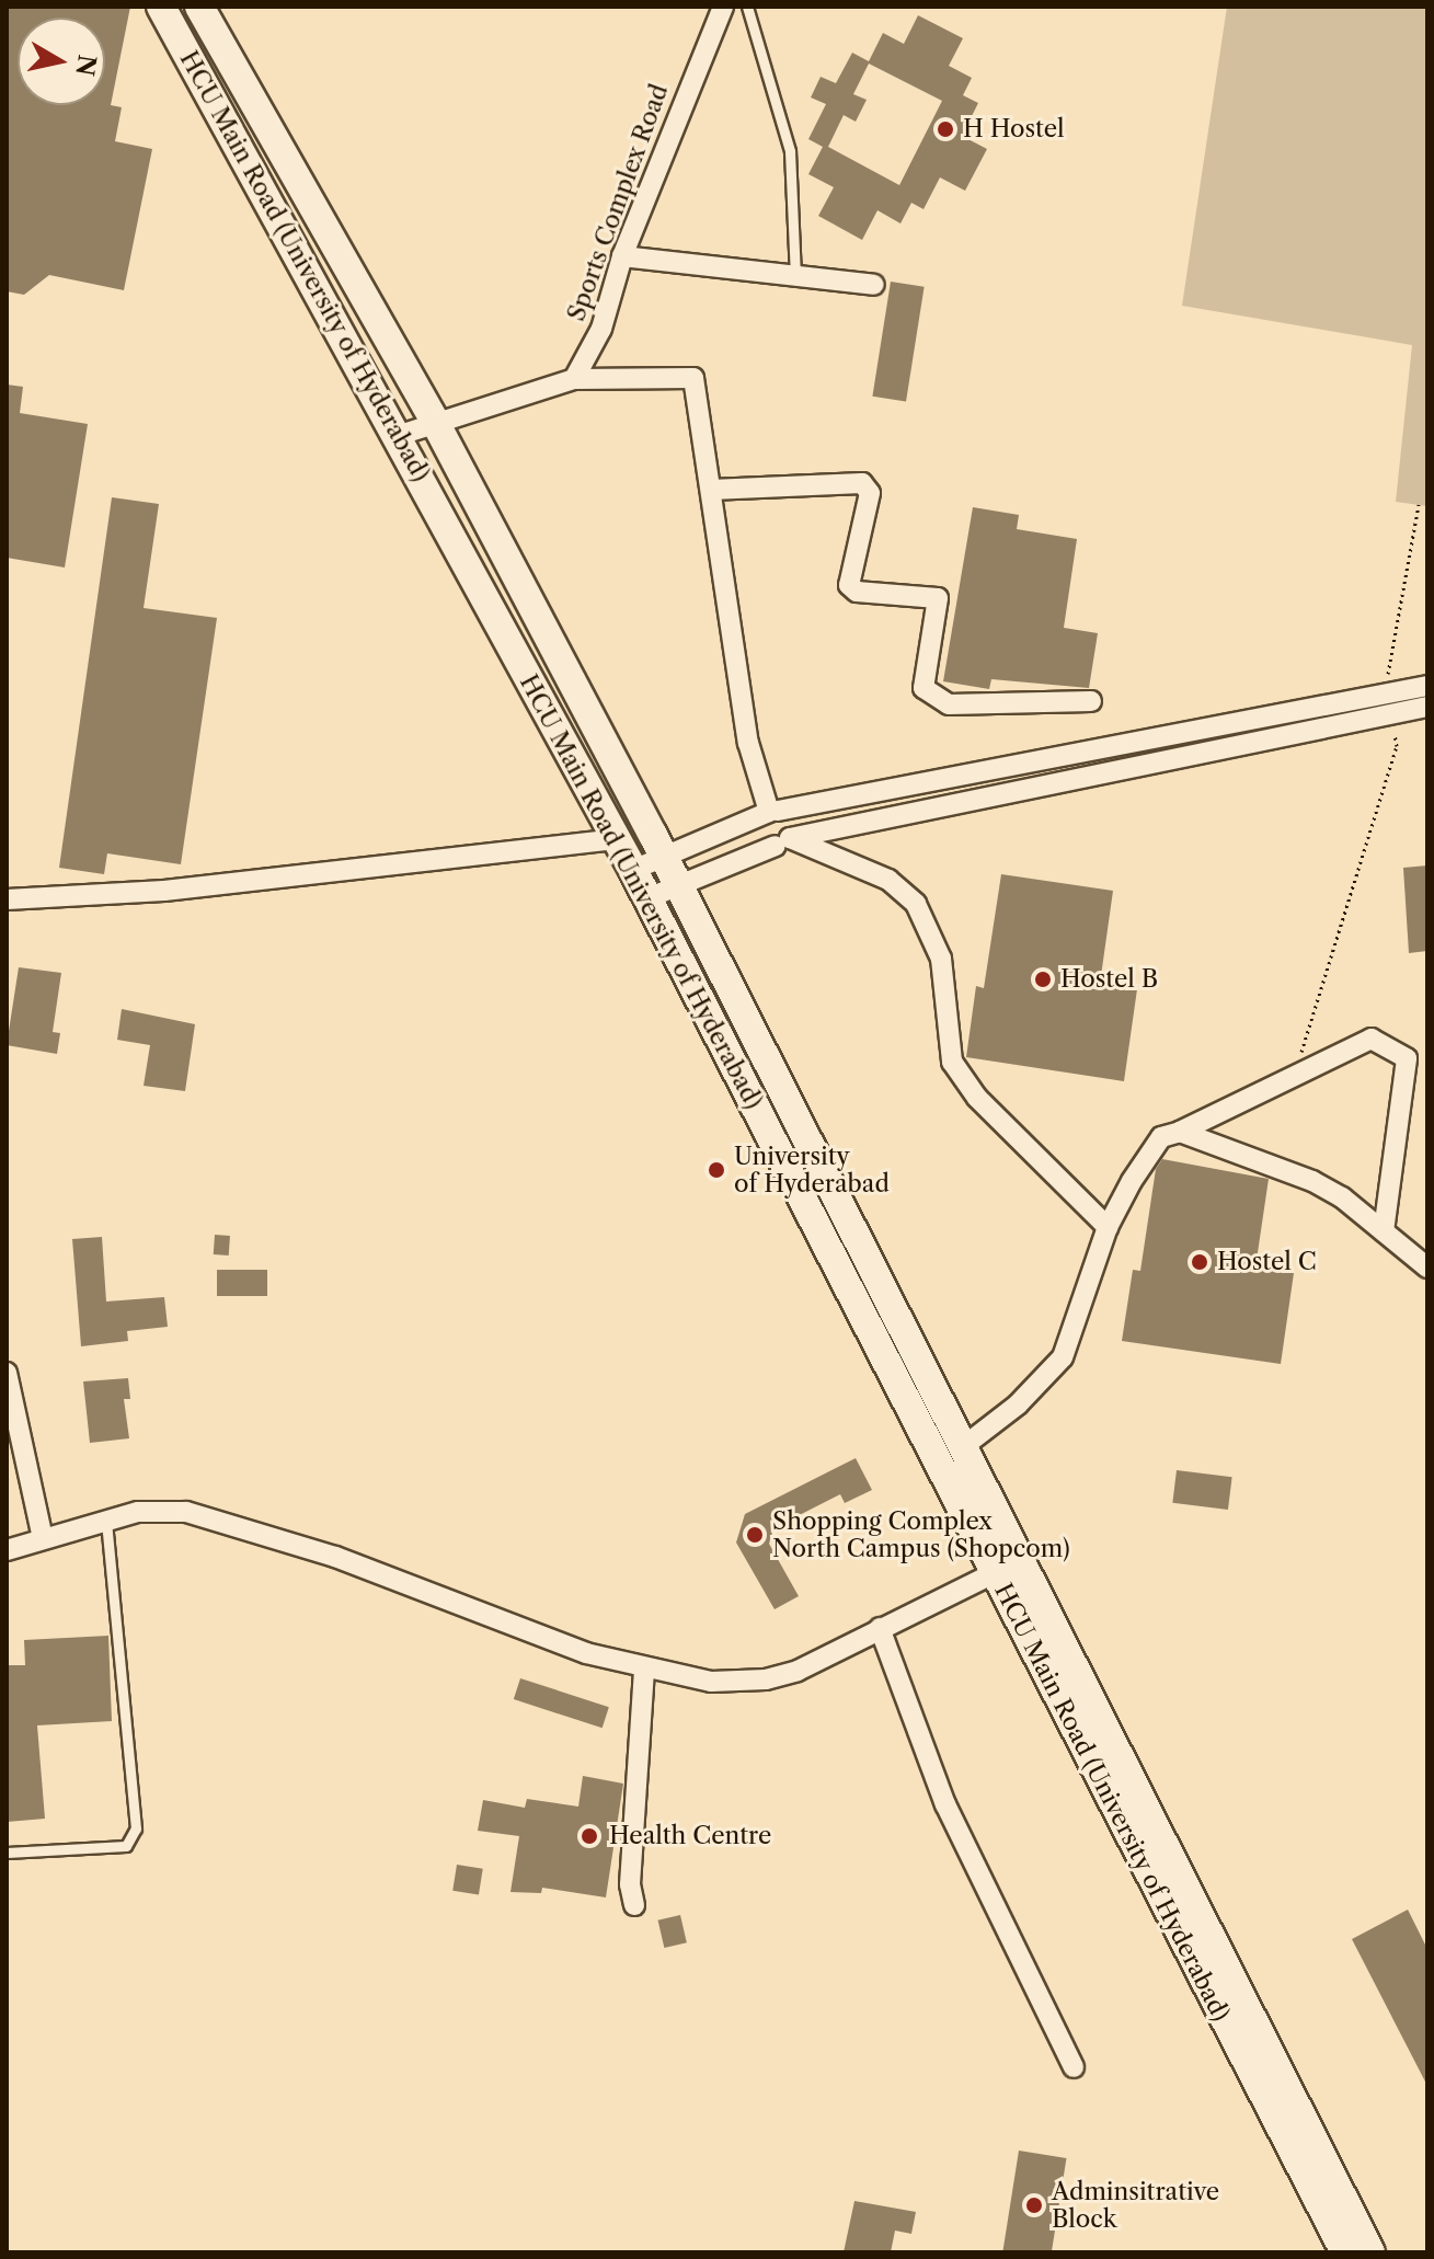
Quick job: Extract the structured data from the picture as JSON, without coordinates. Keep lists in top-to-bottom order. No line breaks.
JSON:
{"streets":{"street":["Sports Complex Road","HCU Main Road (University of Hyderabad)"]},"places":["H Hostel","Hostel B","University of Hyderabad","Hostel C","Shopping Complex North Campus (Shopcom)","Health Centre","Adminsitrative Block"],"north":"right"}
